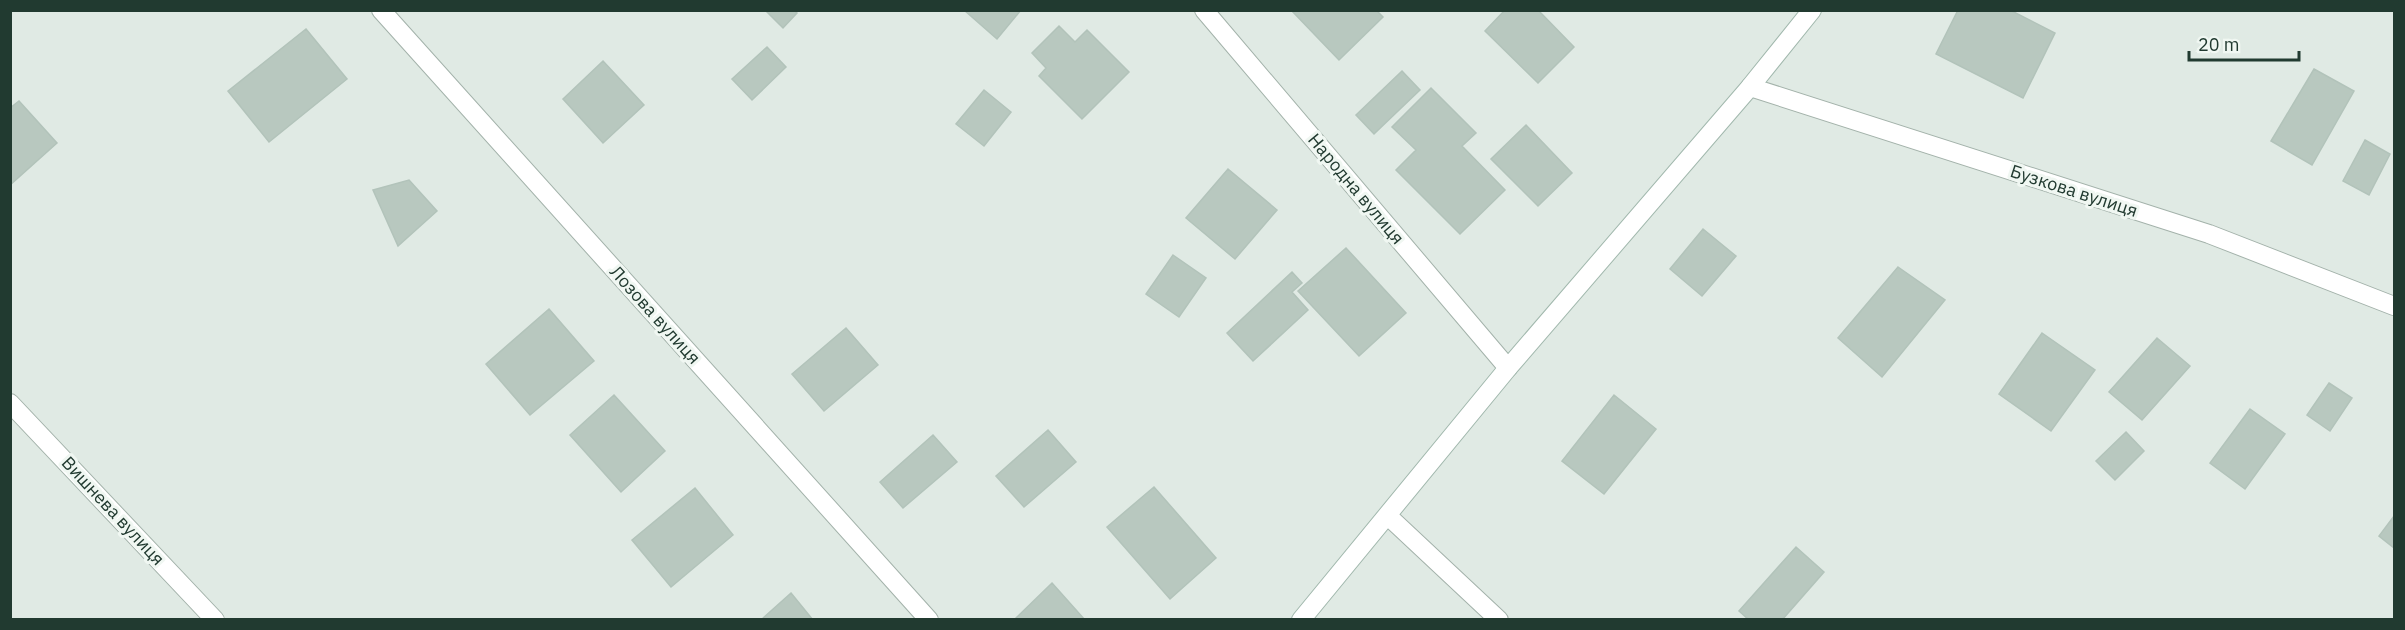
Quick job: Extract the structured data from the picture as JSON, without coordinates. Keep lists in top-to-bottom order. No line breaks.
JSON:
{"streets":{"street":["Народна вулиця","Бузкова вулиця","Лозова вулиця","Вишнева вулиця"]},"scale_bar":"20 m"}
